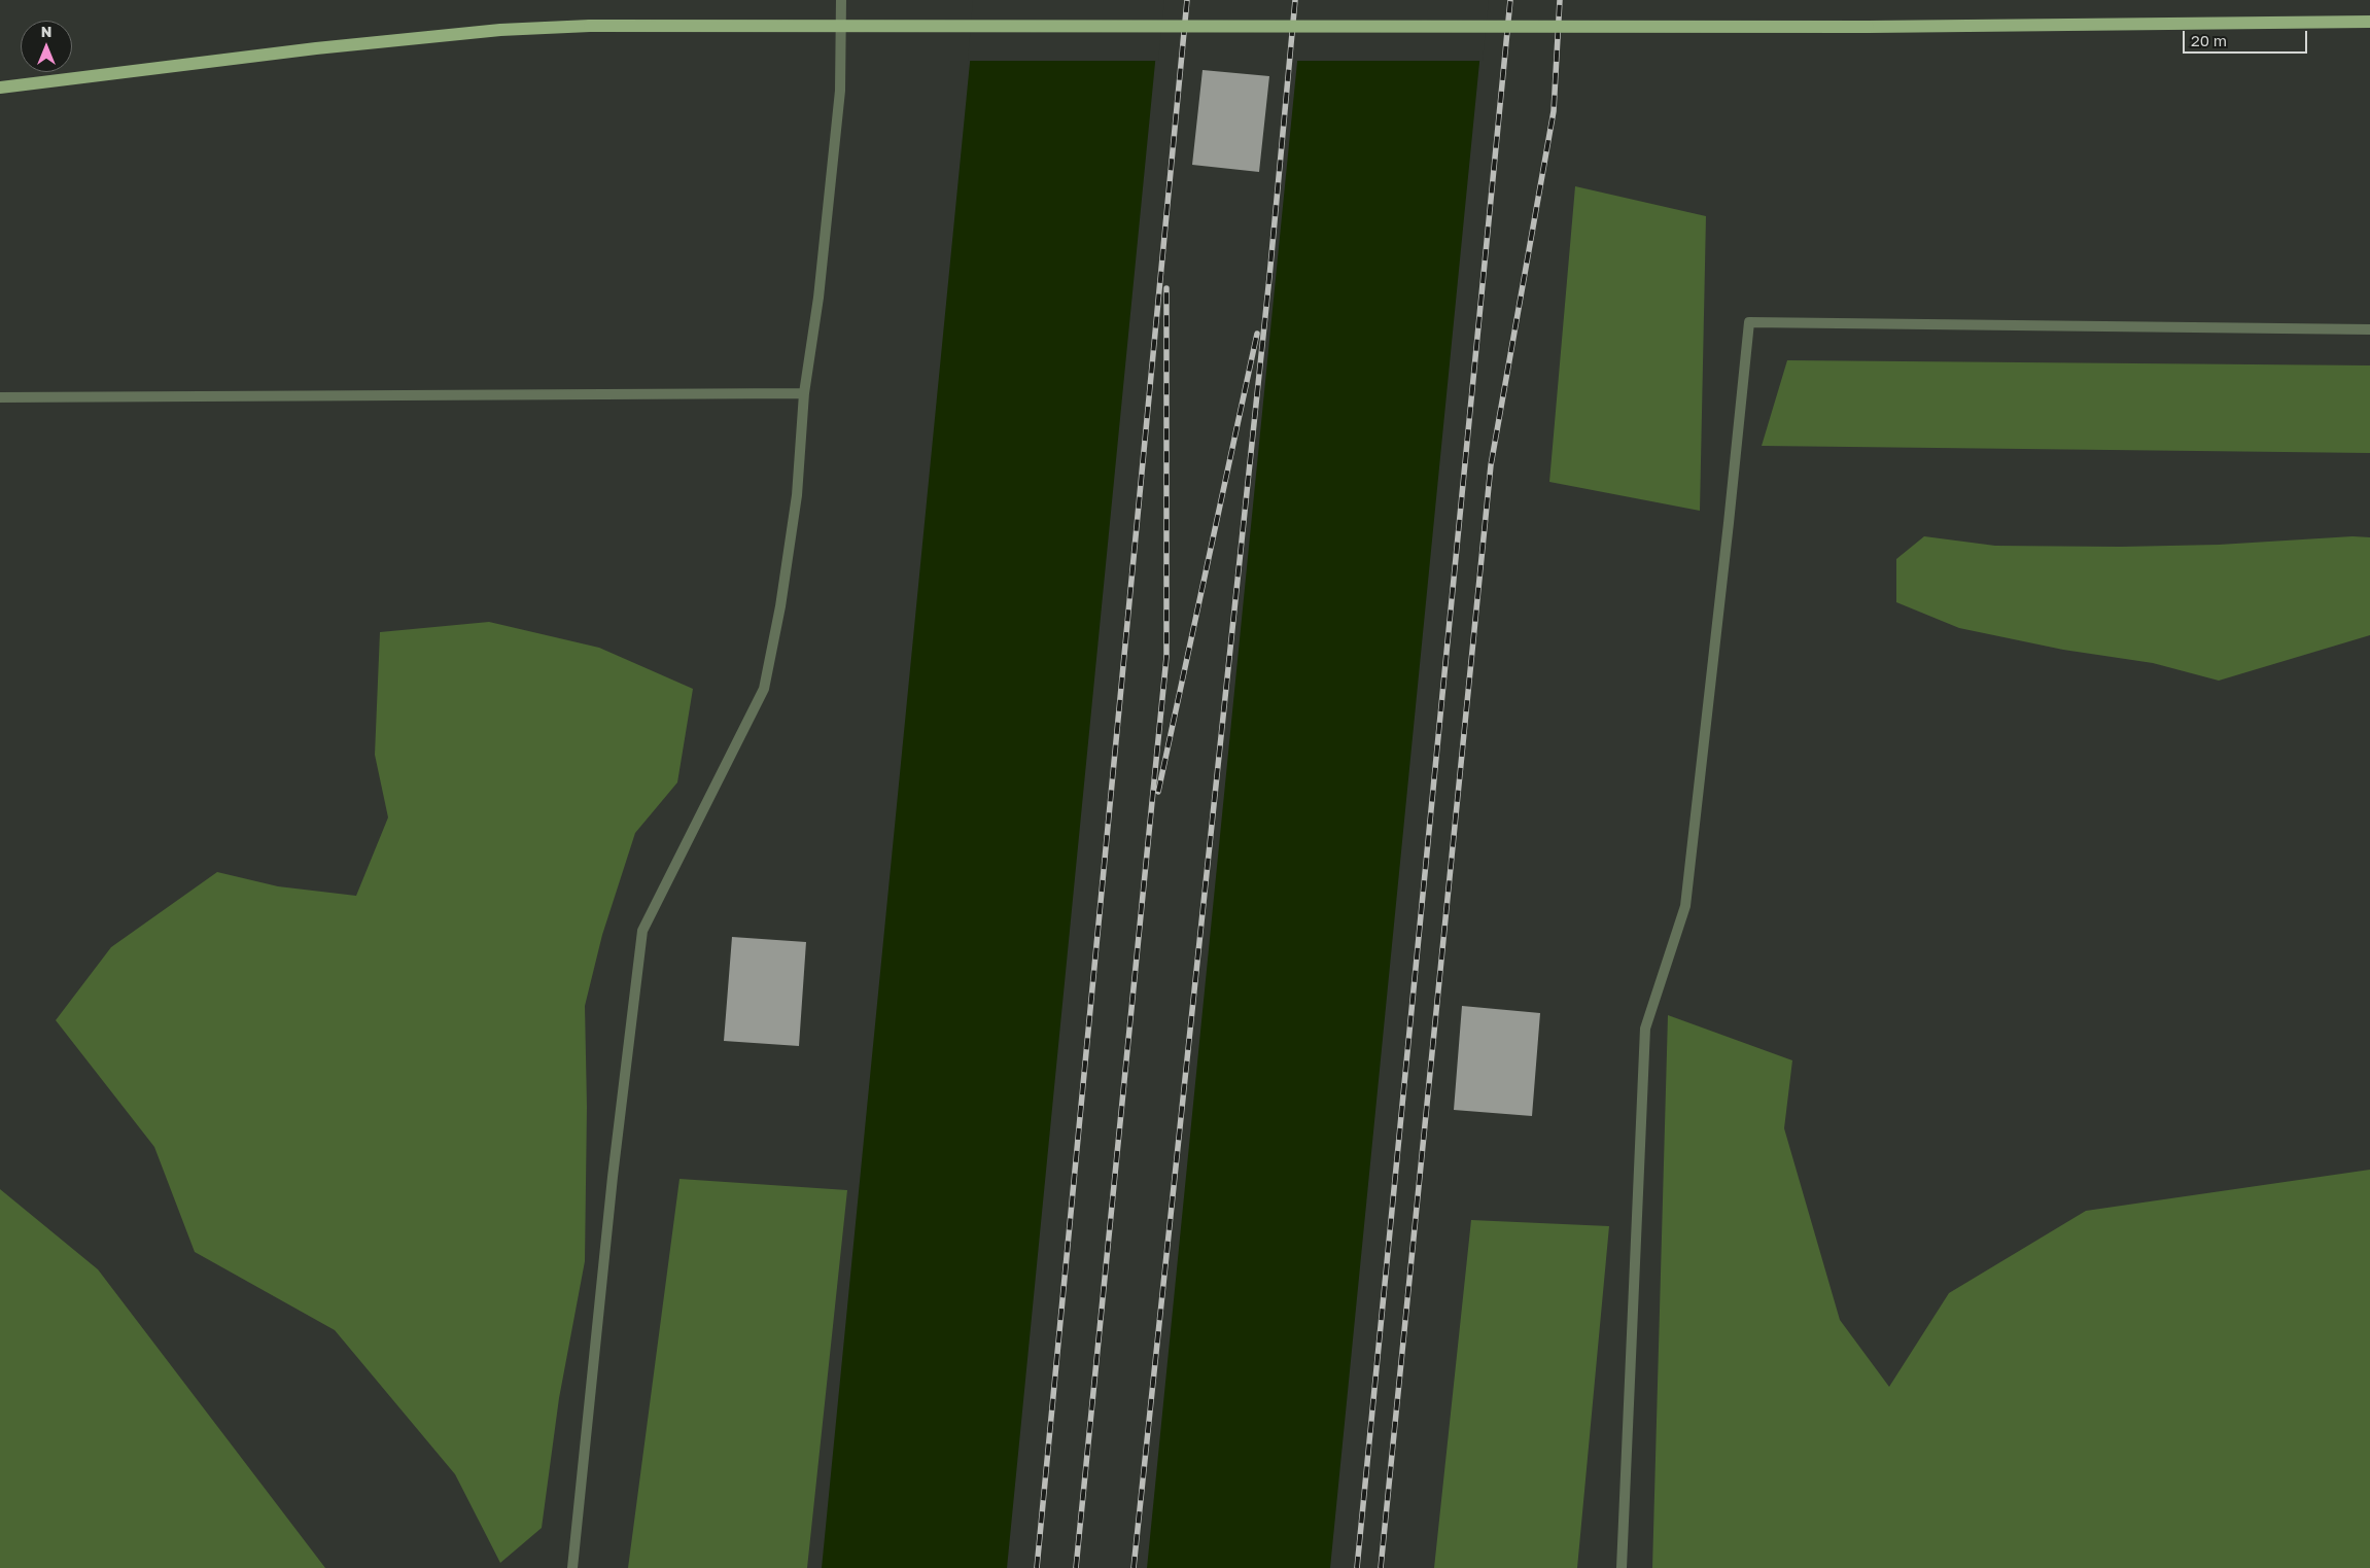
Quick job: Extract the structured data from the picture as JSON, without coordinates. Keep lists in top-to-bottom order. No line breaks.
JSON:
{"scale_bar":"20 m","north":"top"}
